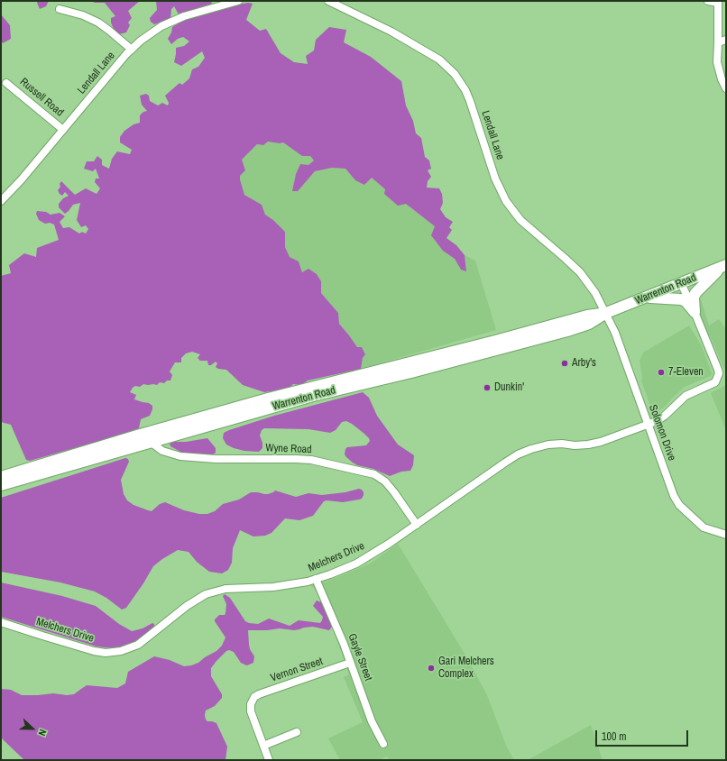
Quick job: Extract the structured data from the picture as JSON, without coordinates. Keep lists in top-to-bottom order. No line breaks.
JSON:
{"streets":{"main road":["Warrenton Road"],"street":["Lendall Lane","Russell Road","Solomon Drive","Wyne Road","Melchers Drive","Gayle Street","Vernon Street"]},"crossings":[["Lendall Lane","Russell Road"],["Lendall Lane","Warrenton Road"],["Lendall Lane","Solomon Drive"],["Warrenton Road","Solomon Drive"],["Warrenton Road","Wyne Road"],["Solomon Drive","Melchers Drive"],["Wyne Road","Melchers Drive"],["Melchers Drive","Gayle Street"],["Gayle Street","Vernon Street"]],"places":["Arby's","7-Eleven","Dunkin'","Gari Melchers Complex"],"scale_bar":"100 m","north":"right"}
